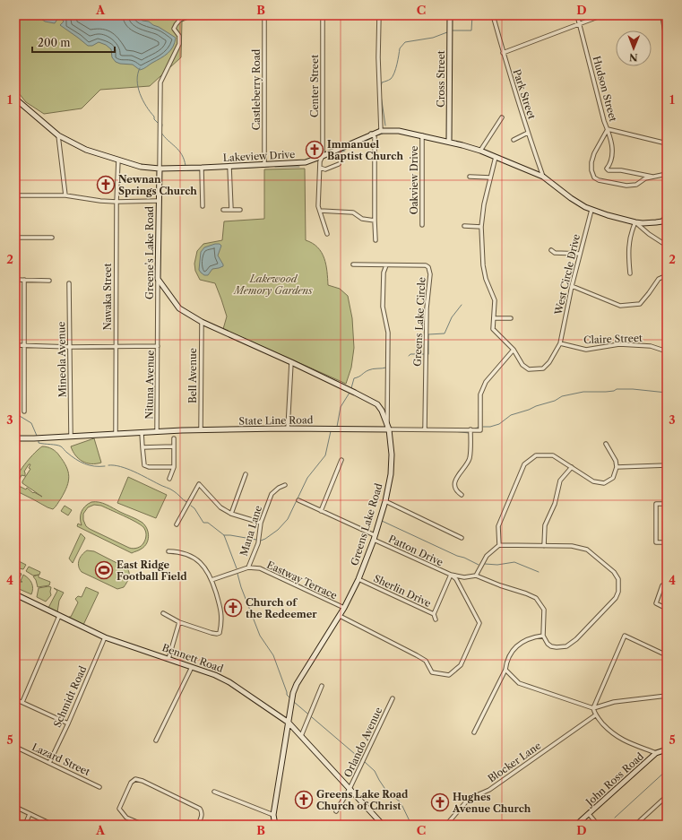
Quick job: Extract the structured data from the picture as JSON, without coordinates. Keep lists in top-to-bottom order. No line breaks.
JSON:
{"streets":{"street":["Cross Street","Center Street","Hudson Street","Castleberry Road","Park Street","Lakeview Drive","Oakview Drive","Greene's Lake Road","West Circle Drive","Nawaka Street","Greens Lake Circle","Claire Street","Mineola Avenue","Bell Avenue","Nituna Avenue","State Line Road","Greens Lake Road","Mana Lane","Patton Drive","Eastway Terrace","Sherlin Drive","Bennett Road","Schmidt Road","Orlando Avenue","Lazard Street","Blocker Lane","John Ross Road"]},"crossings":[["Cross Street","Lakeview Drive"],["Center Street","Lakeview Drive"],["Castleberry Road","Lakeview Drive"],["Park Street","Lakeview Drive"],["Lakeview Drive","Oakview Drive"],["Lakeview Drive","Greene's Lake Road"],["Lakeview Drive","West Circle Drive"],["Lakeview Drive","Nawaka Street"],["Greene's Lake Road","Nituna Avenue"],["Greene's Lake Road","Greens Lake Road"],["West Circle Drive","Claire Street"],["West Circle Drive","State Line Road"],["Nawaka Street","State Line Road"],["Greens Lake Circle","State Line Road"],["Mineola Avenue","State Line Road"],["Bell Avenue","State Line Road"],["Bell Avenue","Greens Lake Road"],["Nituna Avenue","State Line Road"],["State Line Road","Greens Lake Road"],["Greens Lake Road","Patton Drive"],["Greens Lake Road","Eastway Terrace"],["Greens Lake Road","Sherlin Drive"],["Greens Lake Road","Bennett Road"],["Mana Lane","Eastway Terrace"],["Bennett Road","Schmidt Road"],["Bennett Road","Orlando Avenue"],["Schmidt Road","Lazard Street"]],"parks":["Lakewood Memory Gardens"],"places":{"church":["Immanuel Baptist Church","Newnan Springs Church","Church of the Redeemer","Greens Lake Road Church of Christ","Hughes Avenue Church"],"sports":["East Ridge Football Field"]},"scale_bar":"200 m","north":"bottom","grid":{"columns":["A","B","C","D"],"rows":["1","2","3","4","5"]}}
